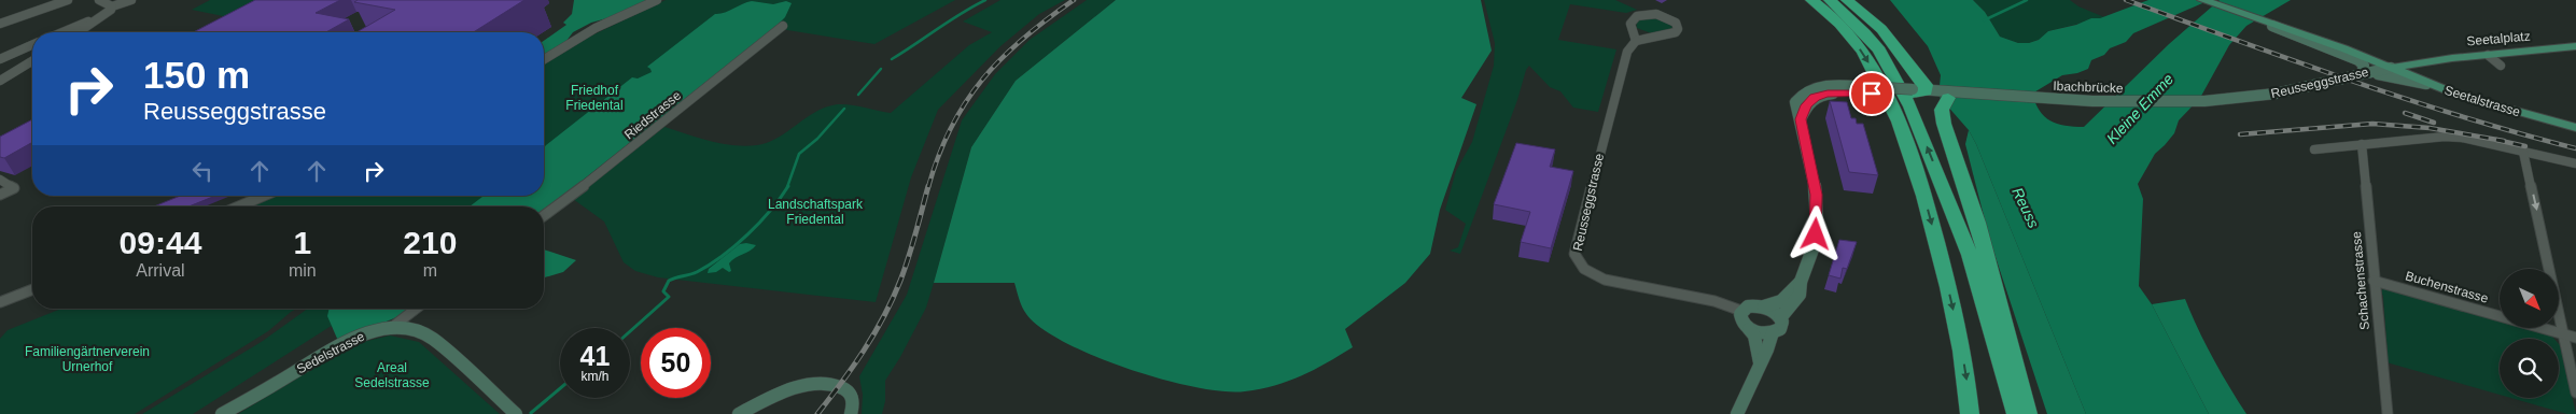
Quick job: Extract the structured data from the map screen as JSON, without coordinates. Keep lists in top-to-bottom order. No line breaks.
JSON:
{"streets":{"main road":["Seetalplatz","Reusseggstrasse","Ibachbrücke","Seetalstrasse","Sedelstrasse"],"street":["Riedstrasse","Schachenstrasse","Buchenstrasse"]},"crossings":[["Seetalplatz","Reusseggstrasse"],["Reusseggstrasse","Ibachbrücke"],["Reusseggstrasse","Seetalstrasse"],["Schachenstrasse","Buchenstrasse"]],"water":["Kleine Emme","Reuss"],"parks":["Friedhof Friedental","Landschaftspark Friedental","Familiengärtnerverein Urnerhof","Areal Sedelstrasse"],"north":"bottom right","page":{"turn":["150 m","Reusseggstrasse"],"eta":["09:44","Arrival","1","min","210","m"],"speed":"41 km/h","limit":"50"}}
